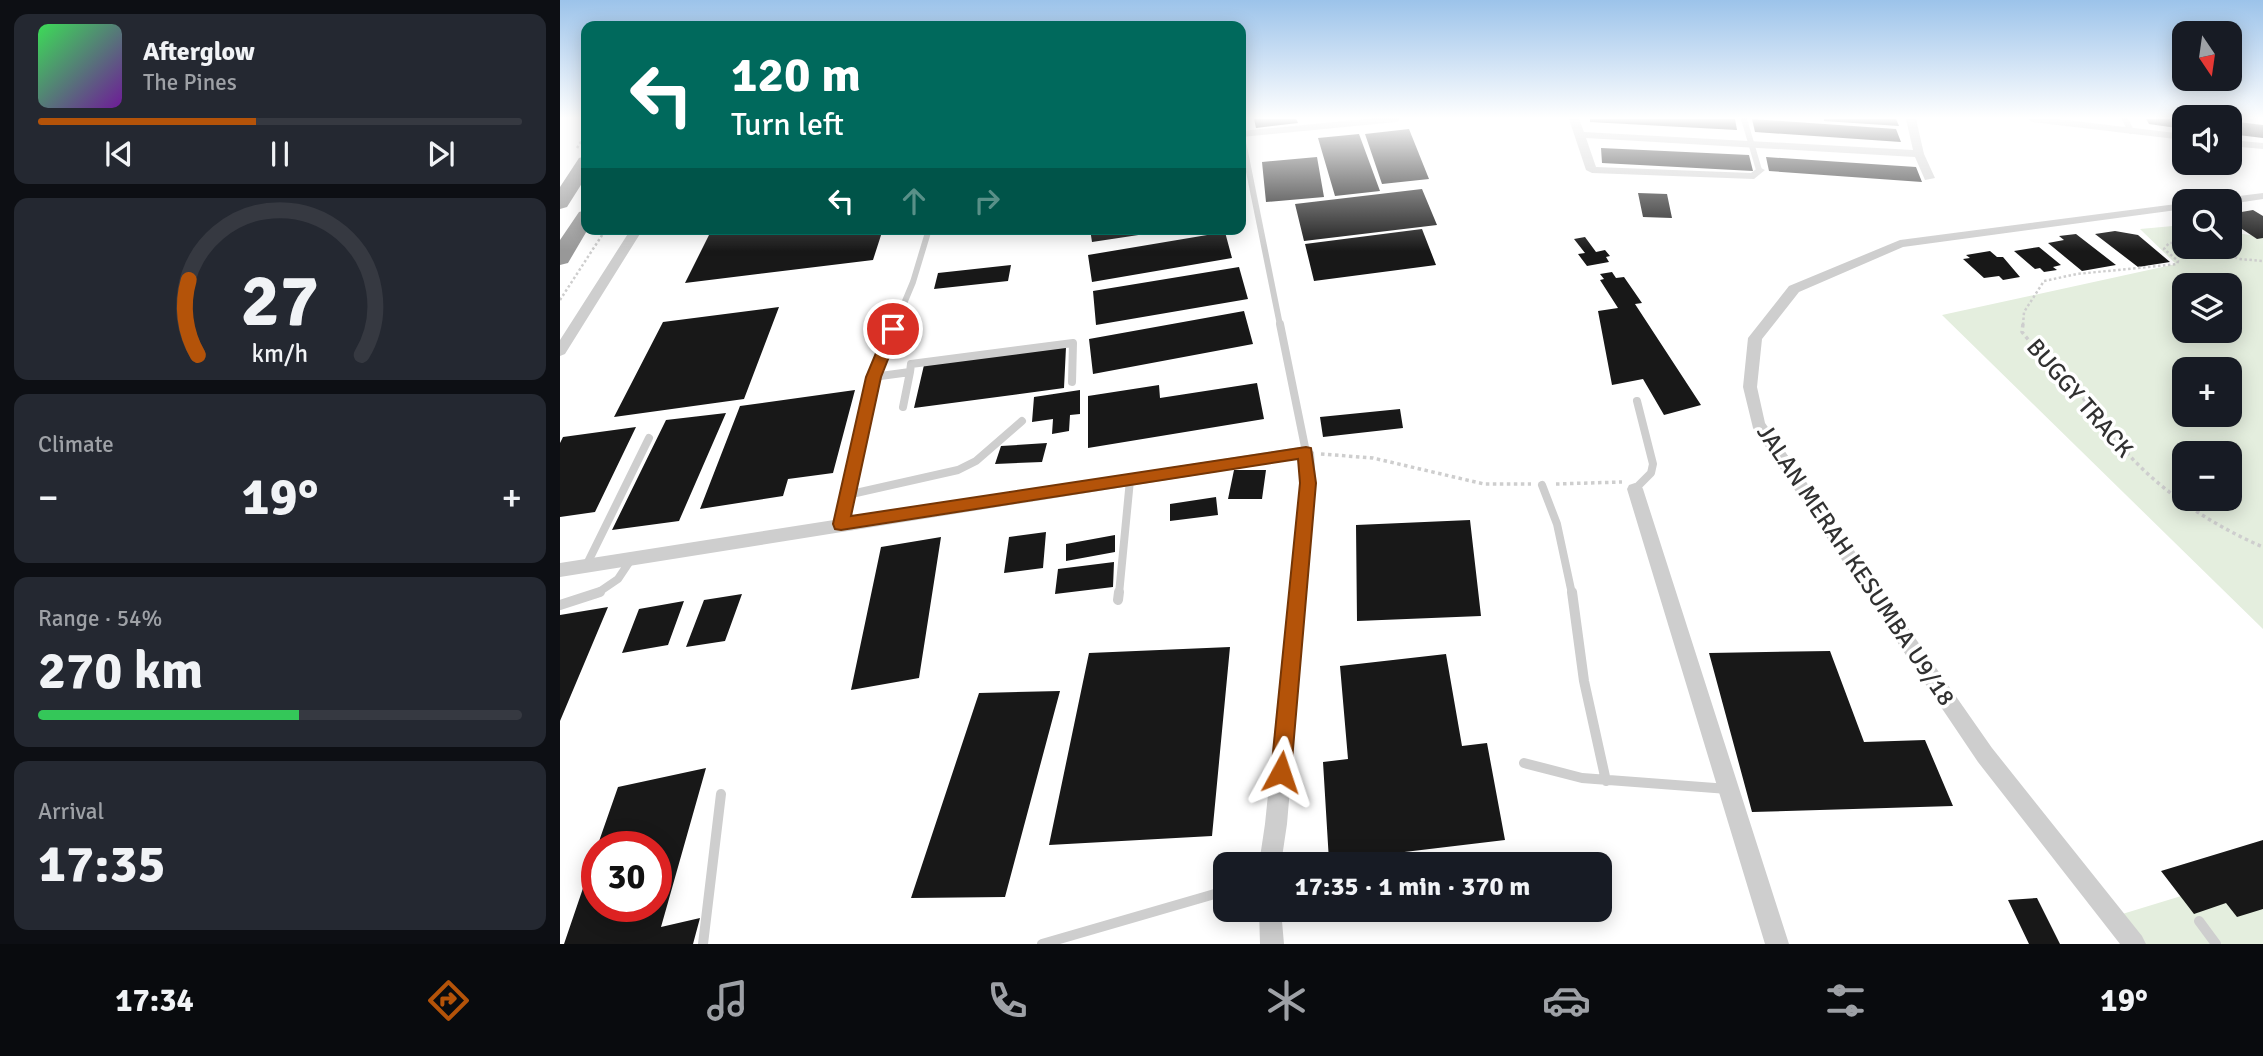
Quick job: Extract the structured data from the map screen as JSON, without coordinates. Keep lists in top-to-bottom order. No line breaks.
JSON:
{"streets":{"street":["JALAN MERAH KESUMBA U9/18"],"path":["BUGGY TRACK"]},"north":"bottom","page":{"map_buttons":["+","−"],"turn":["120 m","Turn left"],"song":["Afterglow","The Pines"],"tile":["Climate",["Range · 54%","270 km"],["Arrival","17:35"]],"heat":["−","19°","+"],"limit":"30","trip":"17:35 · 1 min · 370 m","tabs":["17:34","19°"],"gauge":["27","km/h"]}}
